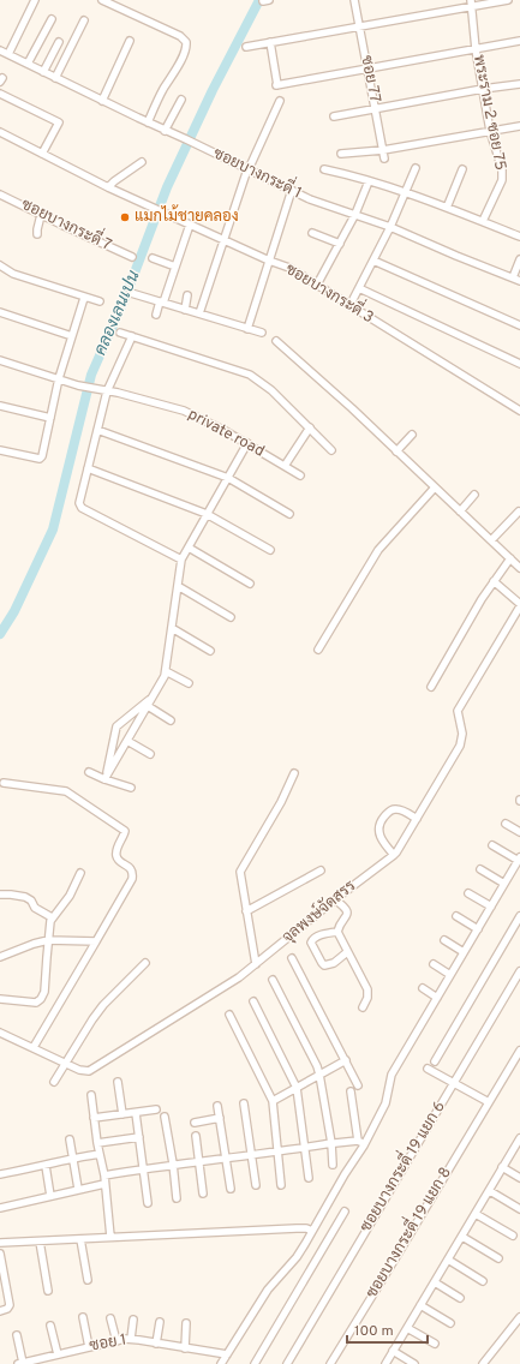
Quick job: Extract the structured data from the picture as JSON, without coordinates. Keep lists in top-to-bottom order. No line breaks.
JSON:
{"streets":{"street":["ซอย 77","พระราม 2 ซอย 75","ซอยบางกระดี่ 1","ซอยบางกระดี่ 7","ซอยบางกระดี่ 3","private road","จุลพงษ์จัดสรร","ซอยบางกระดี่ 19 แยก 6","ซอยบางกระดี่ 19 แยก 8","ซอย 1"]},"water":["คลองเลนเปน"],"places":["แมกไม้ชายคลอง"],"scale_bar":"100 m"}
